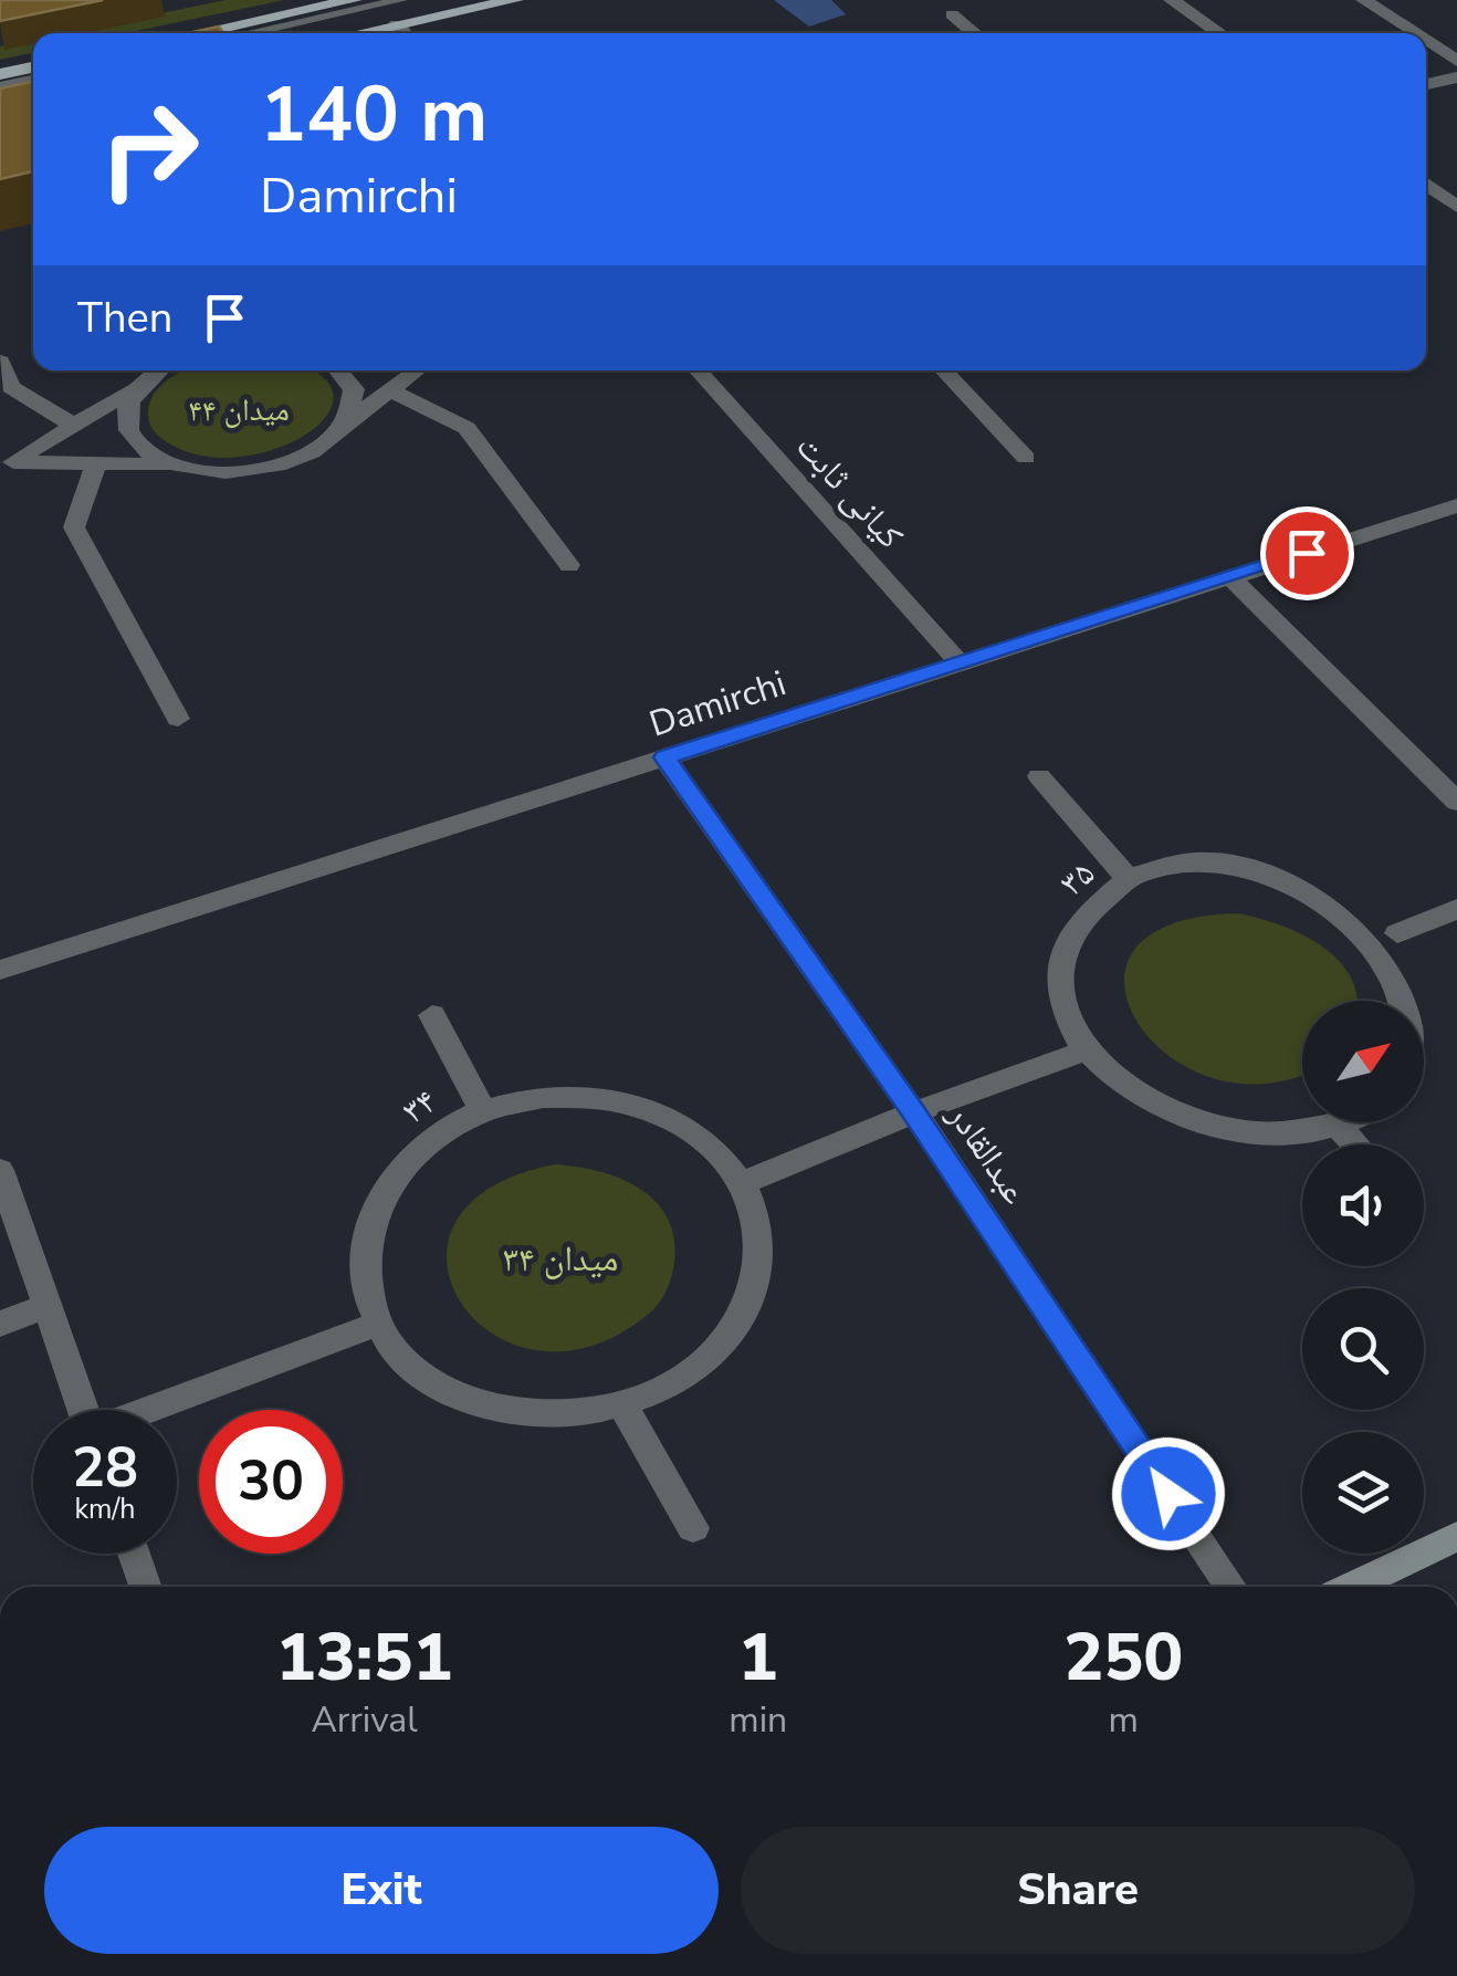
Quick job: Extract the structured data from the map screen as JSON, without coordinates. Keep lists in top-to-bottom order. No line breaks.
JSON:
{"streets":{"street":["کیانی ثابت","Damirchi","۳۵","۳۴","عبدالقادر"]},"crossings":[["کیانی ثابت","Damirchi"],["Damirchi","عبدالقادر"]],"parks":["میدان ۴۴","میدان ۳۴"],"north":"top right","page":{"turn":["140 m","Damirchi"],"then":"Then","speed":"28 km/h","limit":"30","eta":["13:51","Arrival","1","min","250","m"],"buttons":["Exit","Share"]}}
